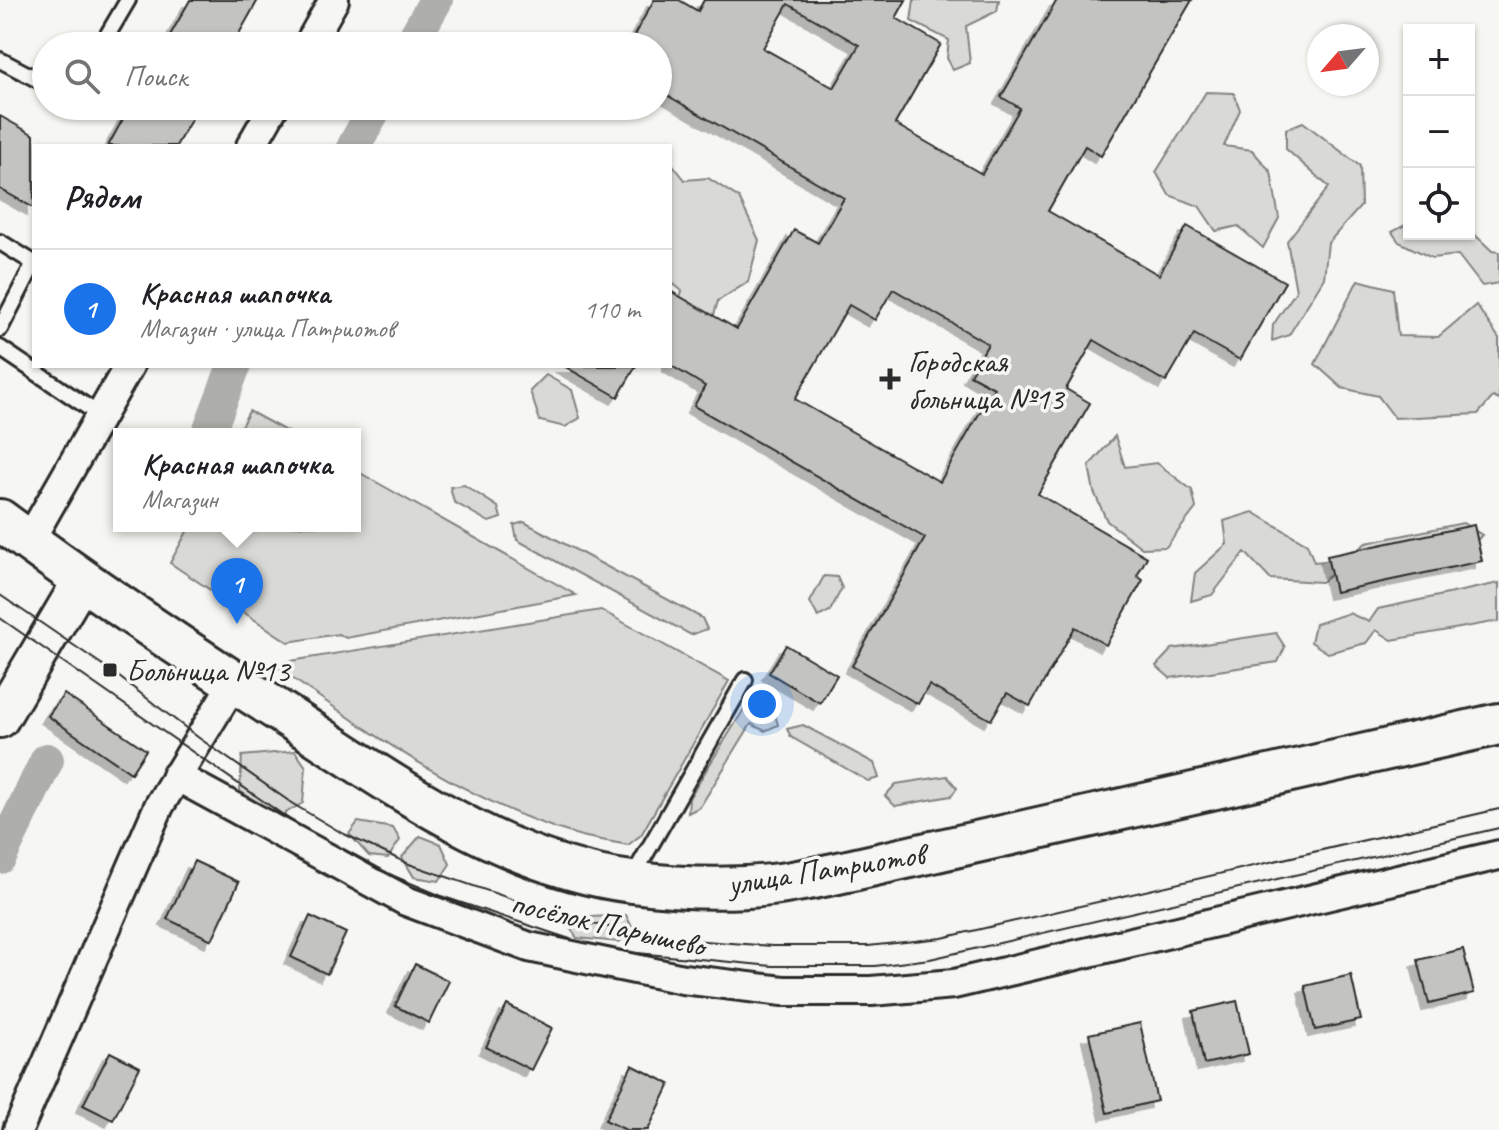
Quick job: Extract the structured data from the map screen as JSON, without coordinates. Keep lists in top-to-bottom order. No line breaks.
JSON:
{"streets":{"main road":["улица Патриотов"],"street":["посёлок Парышево"]},"places":{"health":["Городская больница №13"],"transit":["Больница №13"]},"north":"bottom left","page":{"map_buttons":["+","−"],"search":"Поиск","heading":"Рядом","list":[{"mark":"1","name":"Красная шапочка","note":"Магазин · улица Патриотов","value":"110 m"}],"popup":["Красная шапочка","Магазин"],"pins":"1"}}
